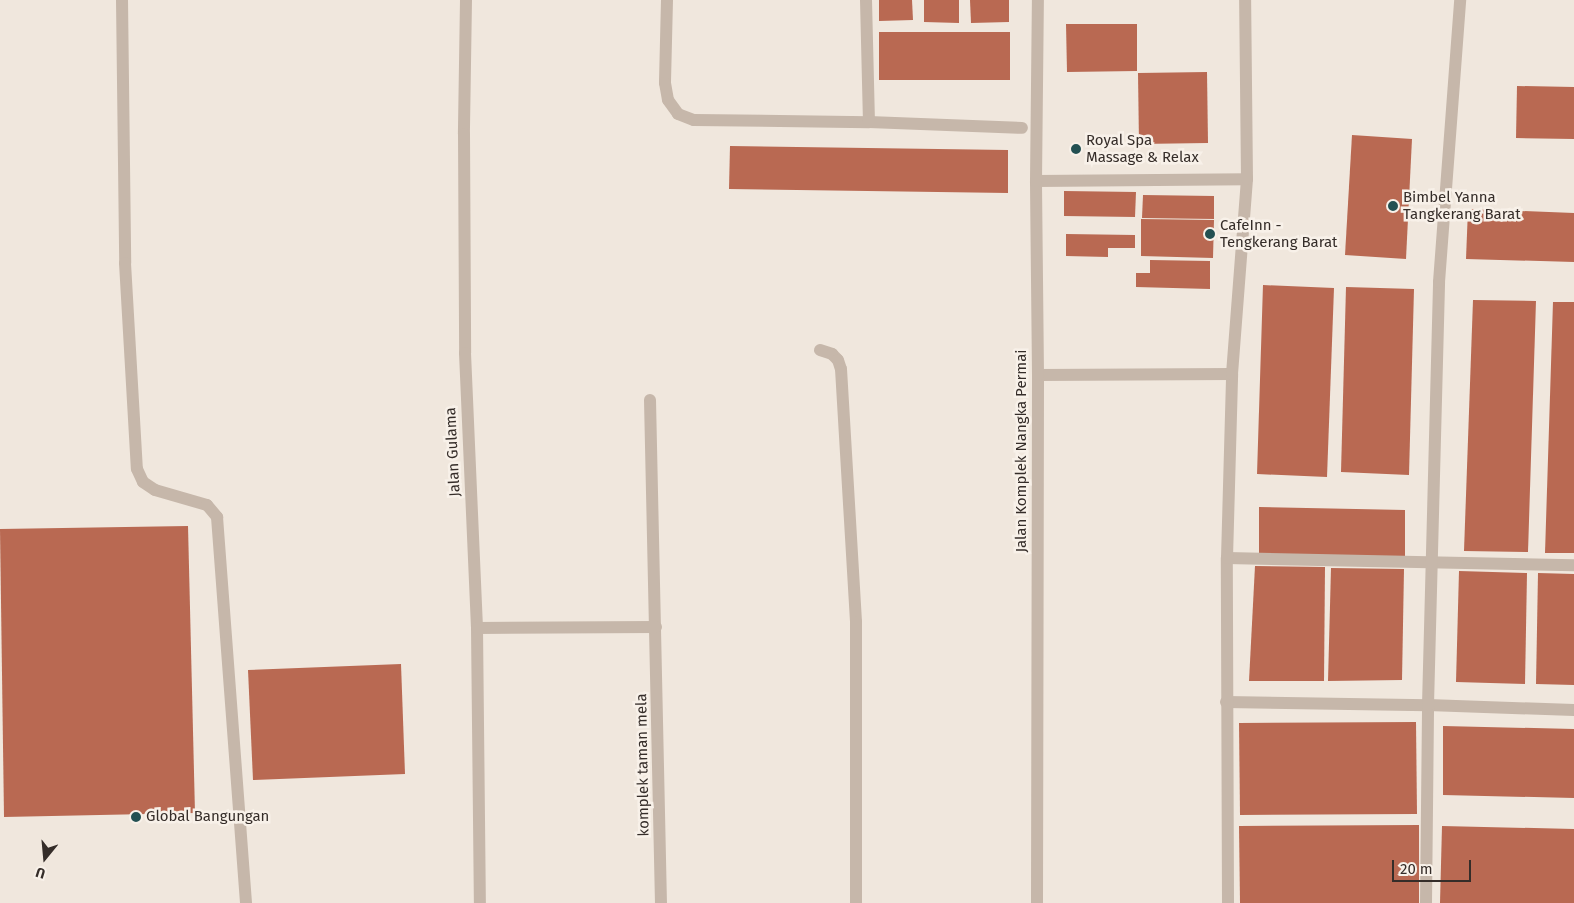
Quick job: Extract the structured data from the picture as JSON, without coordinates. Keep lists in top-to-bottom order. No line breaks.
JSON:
{"streets":{"street":["Jalan Komplek Nangka Permai","Jalan Gulama","komplek taman mela"]},"places":["Royal Spa Massage & Relax","Bimbel Yanna Tangkerang Barat","CafeInn - Tengkerang Barat","Global Bangungan"],"scale_bar":"20 m","north":"bottom"}
